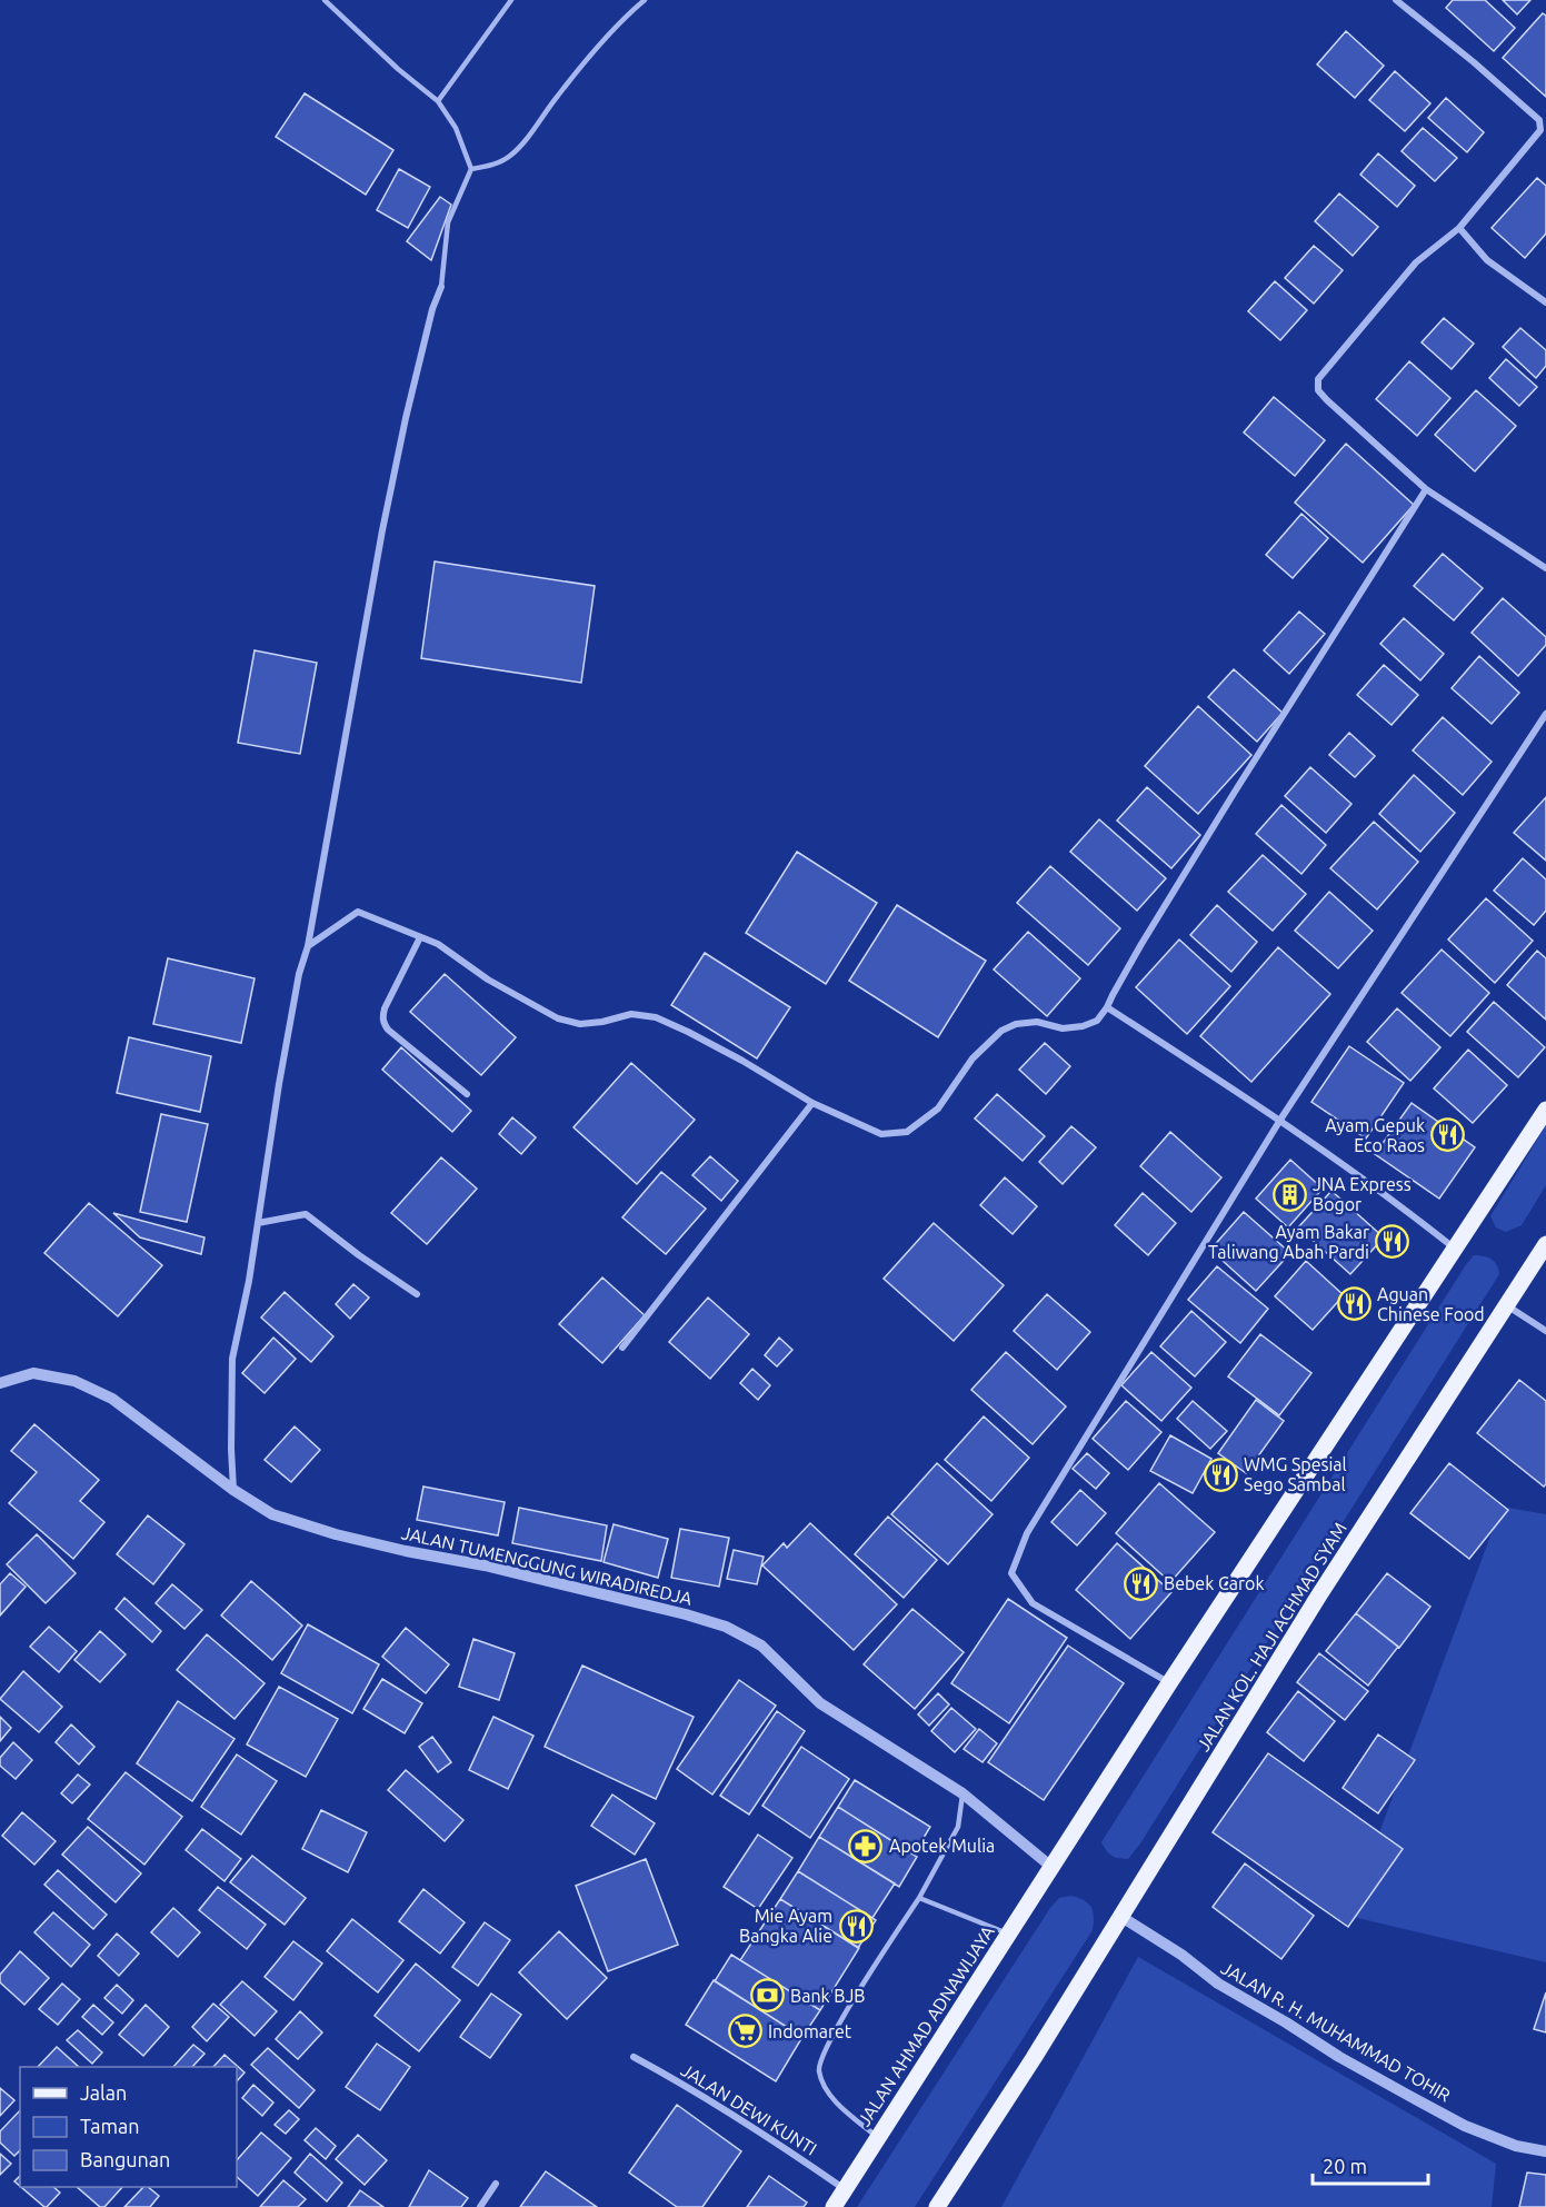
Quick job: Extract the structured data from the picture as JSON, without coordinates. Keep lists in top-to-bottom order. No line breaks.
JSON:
{"streets":{"main road":["JALAN KOL. HAJI ACHMAD SYAM","JALAN AHMAD ADNAWIJAYA"],"street":["JALAN TUMENGGUNG WIRADIREDJA","JALAN R. H. MUHAMMAD TOHIR","JALAN DEWI KUNTI"]},"crossings":[["JALAN TUMENGGUNG WIRADIREDJA","JALAN AHMAD ADNAWIJAYA"],["JALAN KOL. HAJI ACHMAD SYAM","JALAN R. H. MUHAMMAD TOHIR"],["JALAN AHMAD ADNAWIJAYA","JALAN DEWI KUNTI"]],"places":{"restaurant":["Ayam Gepuk Eco Raos","Ayam Bakar Taliwang Abah Pardi","Aguan Chinese Food","WMG Spesial Sego Sambal","Bebek Carok","Mie Ayam Bangka Alie"],"building":["JNA Express Bogor"],"pharmacy":["Apotek Mulia"],"bank":["Bank BJB"],"supermarket":["Indomaret"]},"legend":["Jalan","Taman","Bangunan"],"scale_bar":"20 m"}
